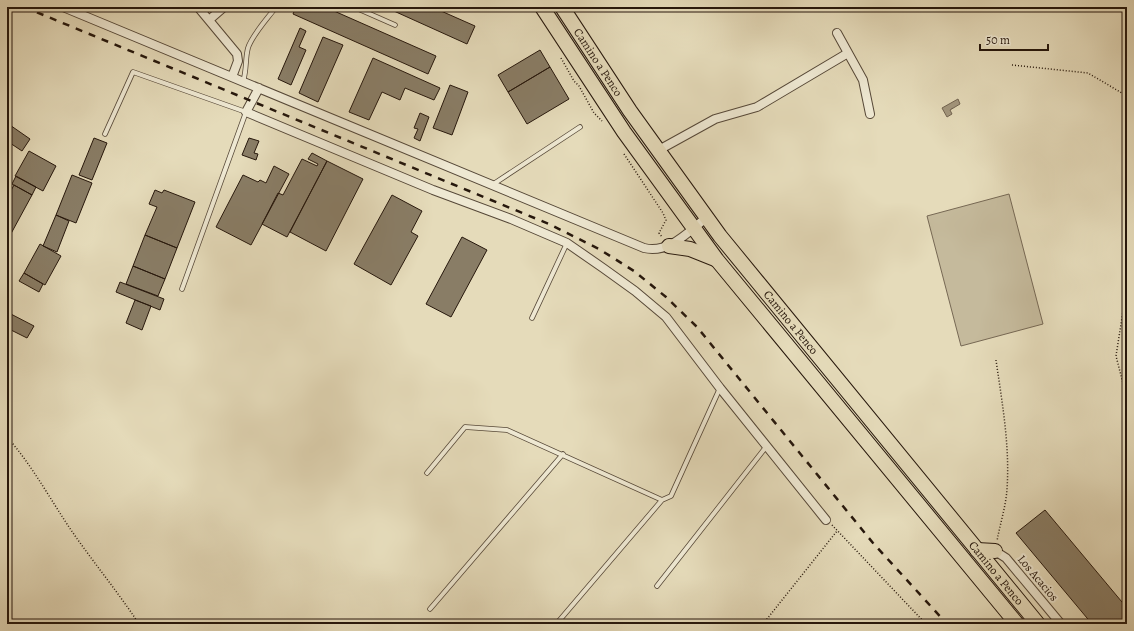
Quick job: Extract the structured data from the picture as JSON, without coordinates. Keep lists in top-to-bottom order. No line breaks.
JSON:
{"streets":{"highway":["Camino a Penco"],"street":["Los Acacios"]},"scale_bar":"50 m"}
